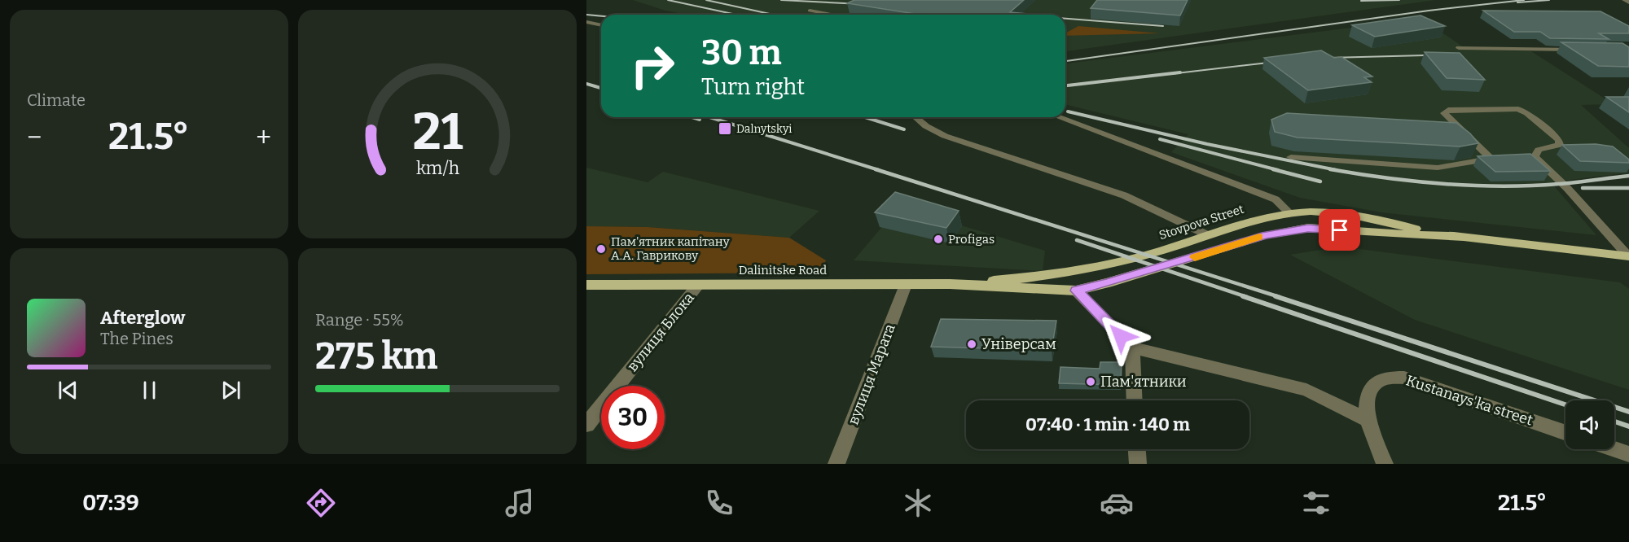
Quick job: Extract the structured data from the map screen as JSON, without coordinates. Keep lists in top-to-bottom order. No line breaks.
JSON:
{"streets":{"main road":["Stovpova Street","Dalinitske Road"],"street":["вулиця Блока","вулиця Марата","Kustanays'ka street"]},"crossings":[["Stovpova Street","Dalinitske Road"],["Dalinitske Road","вулиця Блока"],["Dalinitske Road","вулиця Марата"]],"places":{"transit":["Dalnytskyi"],"other":["Profigas","Пам'ятник капітану А.А. Гаврикову","Універсам","Пам'ятники"]},"page":{"tile":["Climate",["Range · 55%","275 km"]],"turn":["30 m","Turn right"],"heat":["−","21.5°","+"],"song":["Afterglow","The Pines"],"limit":"30","trip":"07:40 · 1 min · 140 m","tabs":["07:39","21.5°"],"gauge":["21","km/h"]}}
